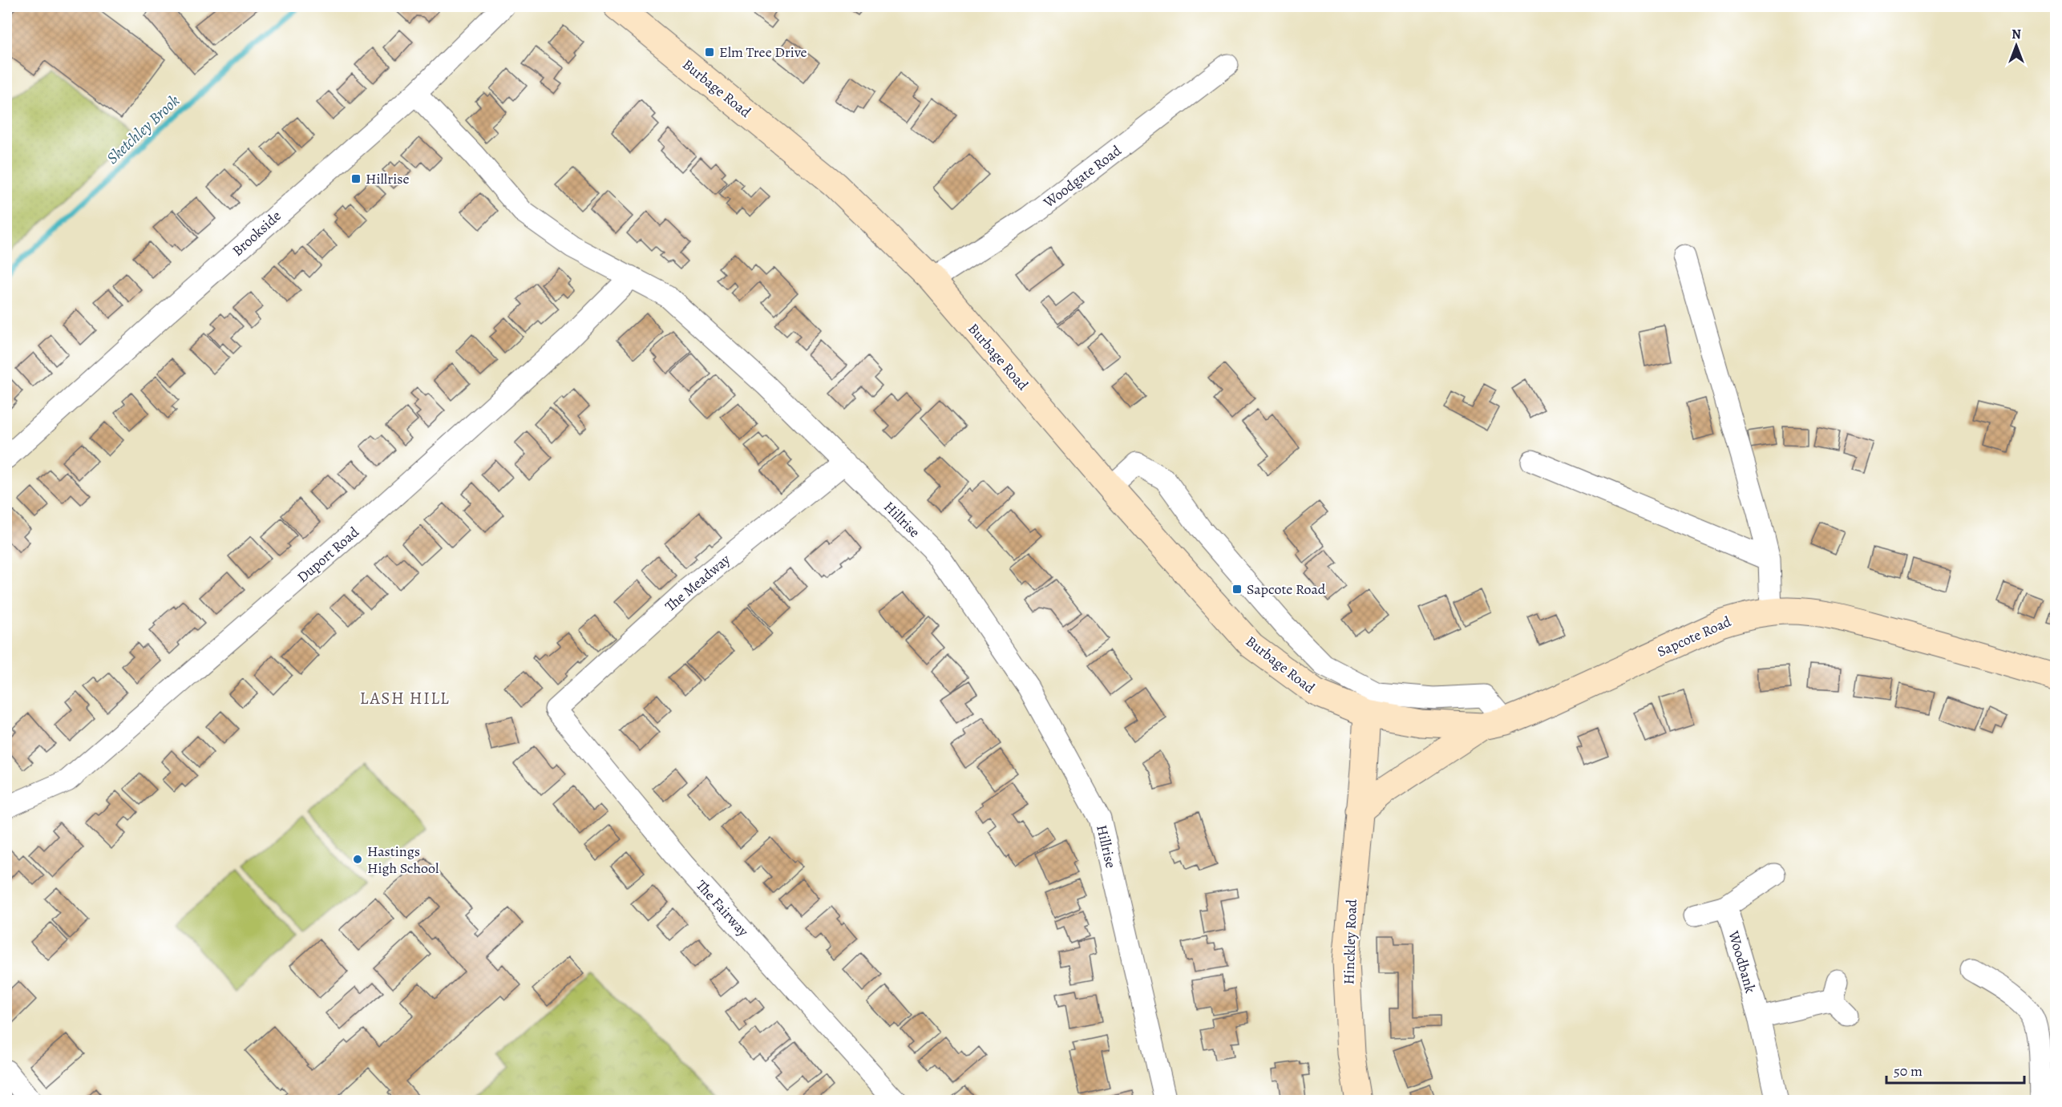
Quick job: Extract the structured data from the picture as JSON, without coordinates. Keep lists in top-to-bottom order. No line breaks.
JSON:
{"streets":{"main road":["Burbage Road","Sapcote Road","Hinckley Road"],"street":["Woodgate Road","Brookside","Hillrise","Duport Road","The Meadway","The Fairway","Woodbank"]},"crossings":[["Burbage Road","Woodgate Road"],["Burbage Road","Sapcote Road"],["Burbage Road","Hinckley Road"],["Brookside","Hillrise"],["Hillrise","Duport Road"],["Hillrise","The Meadway"],["The Meadway","The Fairway"],["Sapcote Road","Hinckley Road"]],"districts":["LASH HILL"],"water":["Sketchley Brook"],"places":{"transit":["Elm Tree Drive","Hillrise","Sapcote Road"],"other":["Hastings High School"]},"scale_bar":"50 m","north":"top"}
